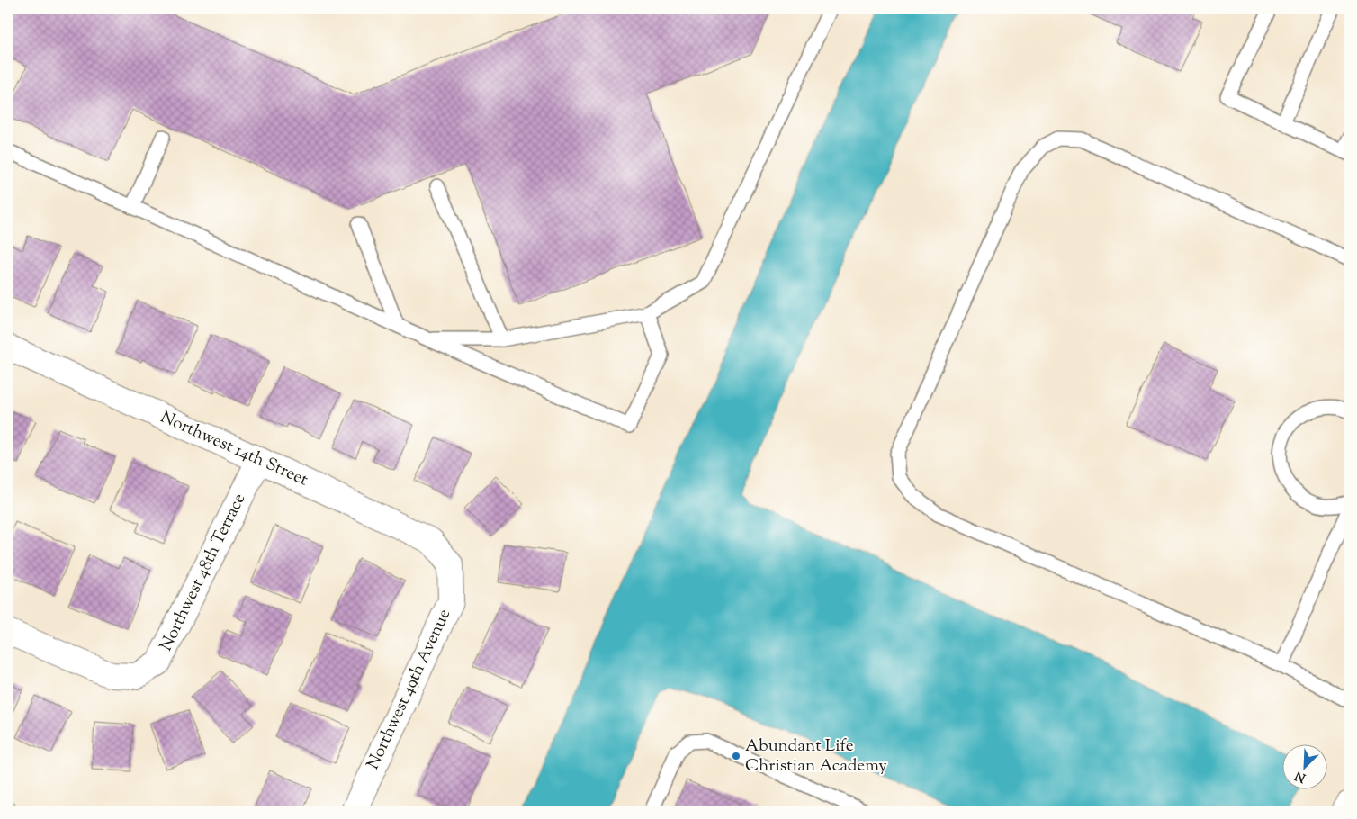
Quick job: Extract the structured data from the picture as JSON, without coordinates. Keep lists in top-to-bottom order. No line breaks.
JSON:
{"streets":{"street":["Northwest 14th Street","Northwest 48th Terrace","Northwest 49th Avenue"]},"crossings":[["Northwest 14th Street","Northwest 48th Terrace"],["Northwest 14th Street","Northwest 49th Avenue"]],"places":["Abundant Life Christian Academy"],"north":"bottom left"}
